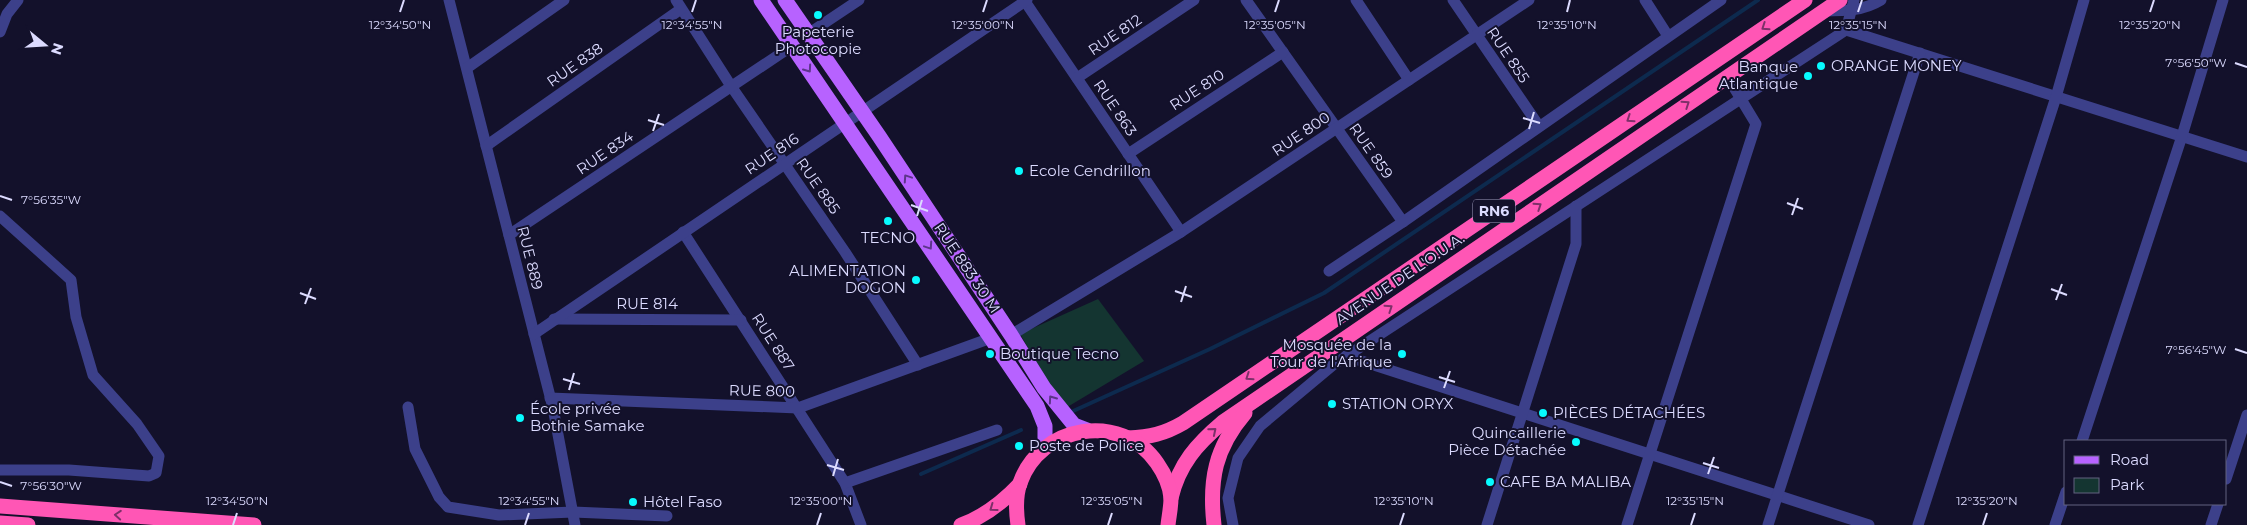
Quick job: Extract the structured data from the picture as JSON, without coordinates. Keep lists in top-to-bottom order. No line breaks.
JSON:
{"streets":{"highway":["RN6","AVENUE DE L'O.U.A."],"main road":["RUE 883 30 M"],"street":["RUE 812","RUE 855","RUE 838","RUE 810","RUE 863","RUE 800","RUE 859","RUE 834","RUE 816","RUE 885","RUE 889","RUE 814","RUE 887"]},"crossings":[["RUE 812","RUE 863"],["RUE 855","RUE 800"],["RUE 838","RUE 885"],["RUE 838","RUE 889"],["RUE 810","RUE 863"],["RUE 810","RUE 859"],["RUE 863","RUE 800"],["RUE 863","RUE 816"],["RUE 800","RUE 859"],["RUE 800","RUE 885"],["RUE 800","RUE 889"],["RUE 800","RUE 883 30 M"],["RUE 800","RUE 887"],["RUE 834","RUE 885"],["RUE 834","RUE 889"],["RUE 816","RUE 885"],["RUE 816","RUE 889"],["RUE 816","RUE 883 30 M"],["RUE 816","RUE 814"],["RUE 816","RUE 887"],["RUE 814","RUE 887"]],"places":["Papeterie Photocopie","ORANGE MONEY","Banque Atlantique","Ecole Cendrillon","TECNO","ALIMENTATION DOGON","Boutique Tecno","Mosquée de la Tour de l'Afrique","STATION ORYX","PIÈCES DÉTACHÉES","École privée Bothie Samake","Quincaillerie Pièce Détachée","Poste de Police","CAFE BA MALIBA","Hôtel Faso"],"legend":["Road","Park"],"north":"right","coordinates":["12°34'50\"N","12°34'55\"N","12°35'00\"N","12°35'05\"N","12°35'10\"N","12°35'15\"N","12°35'20\"N","7°56'50\"W","7°56'35\"W","7°56'45\"W","7°56'30\"W"]}
